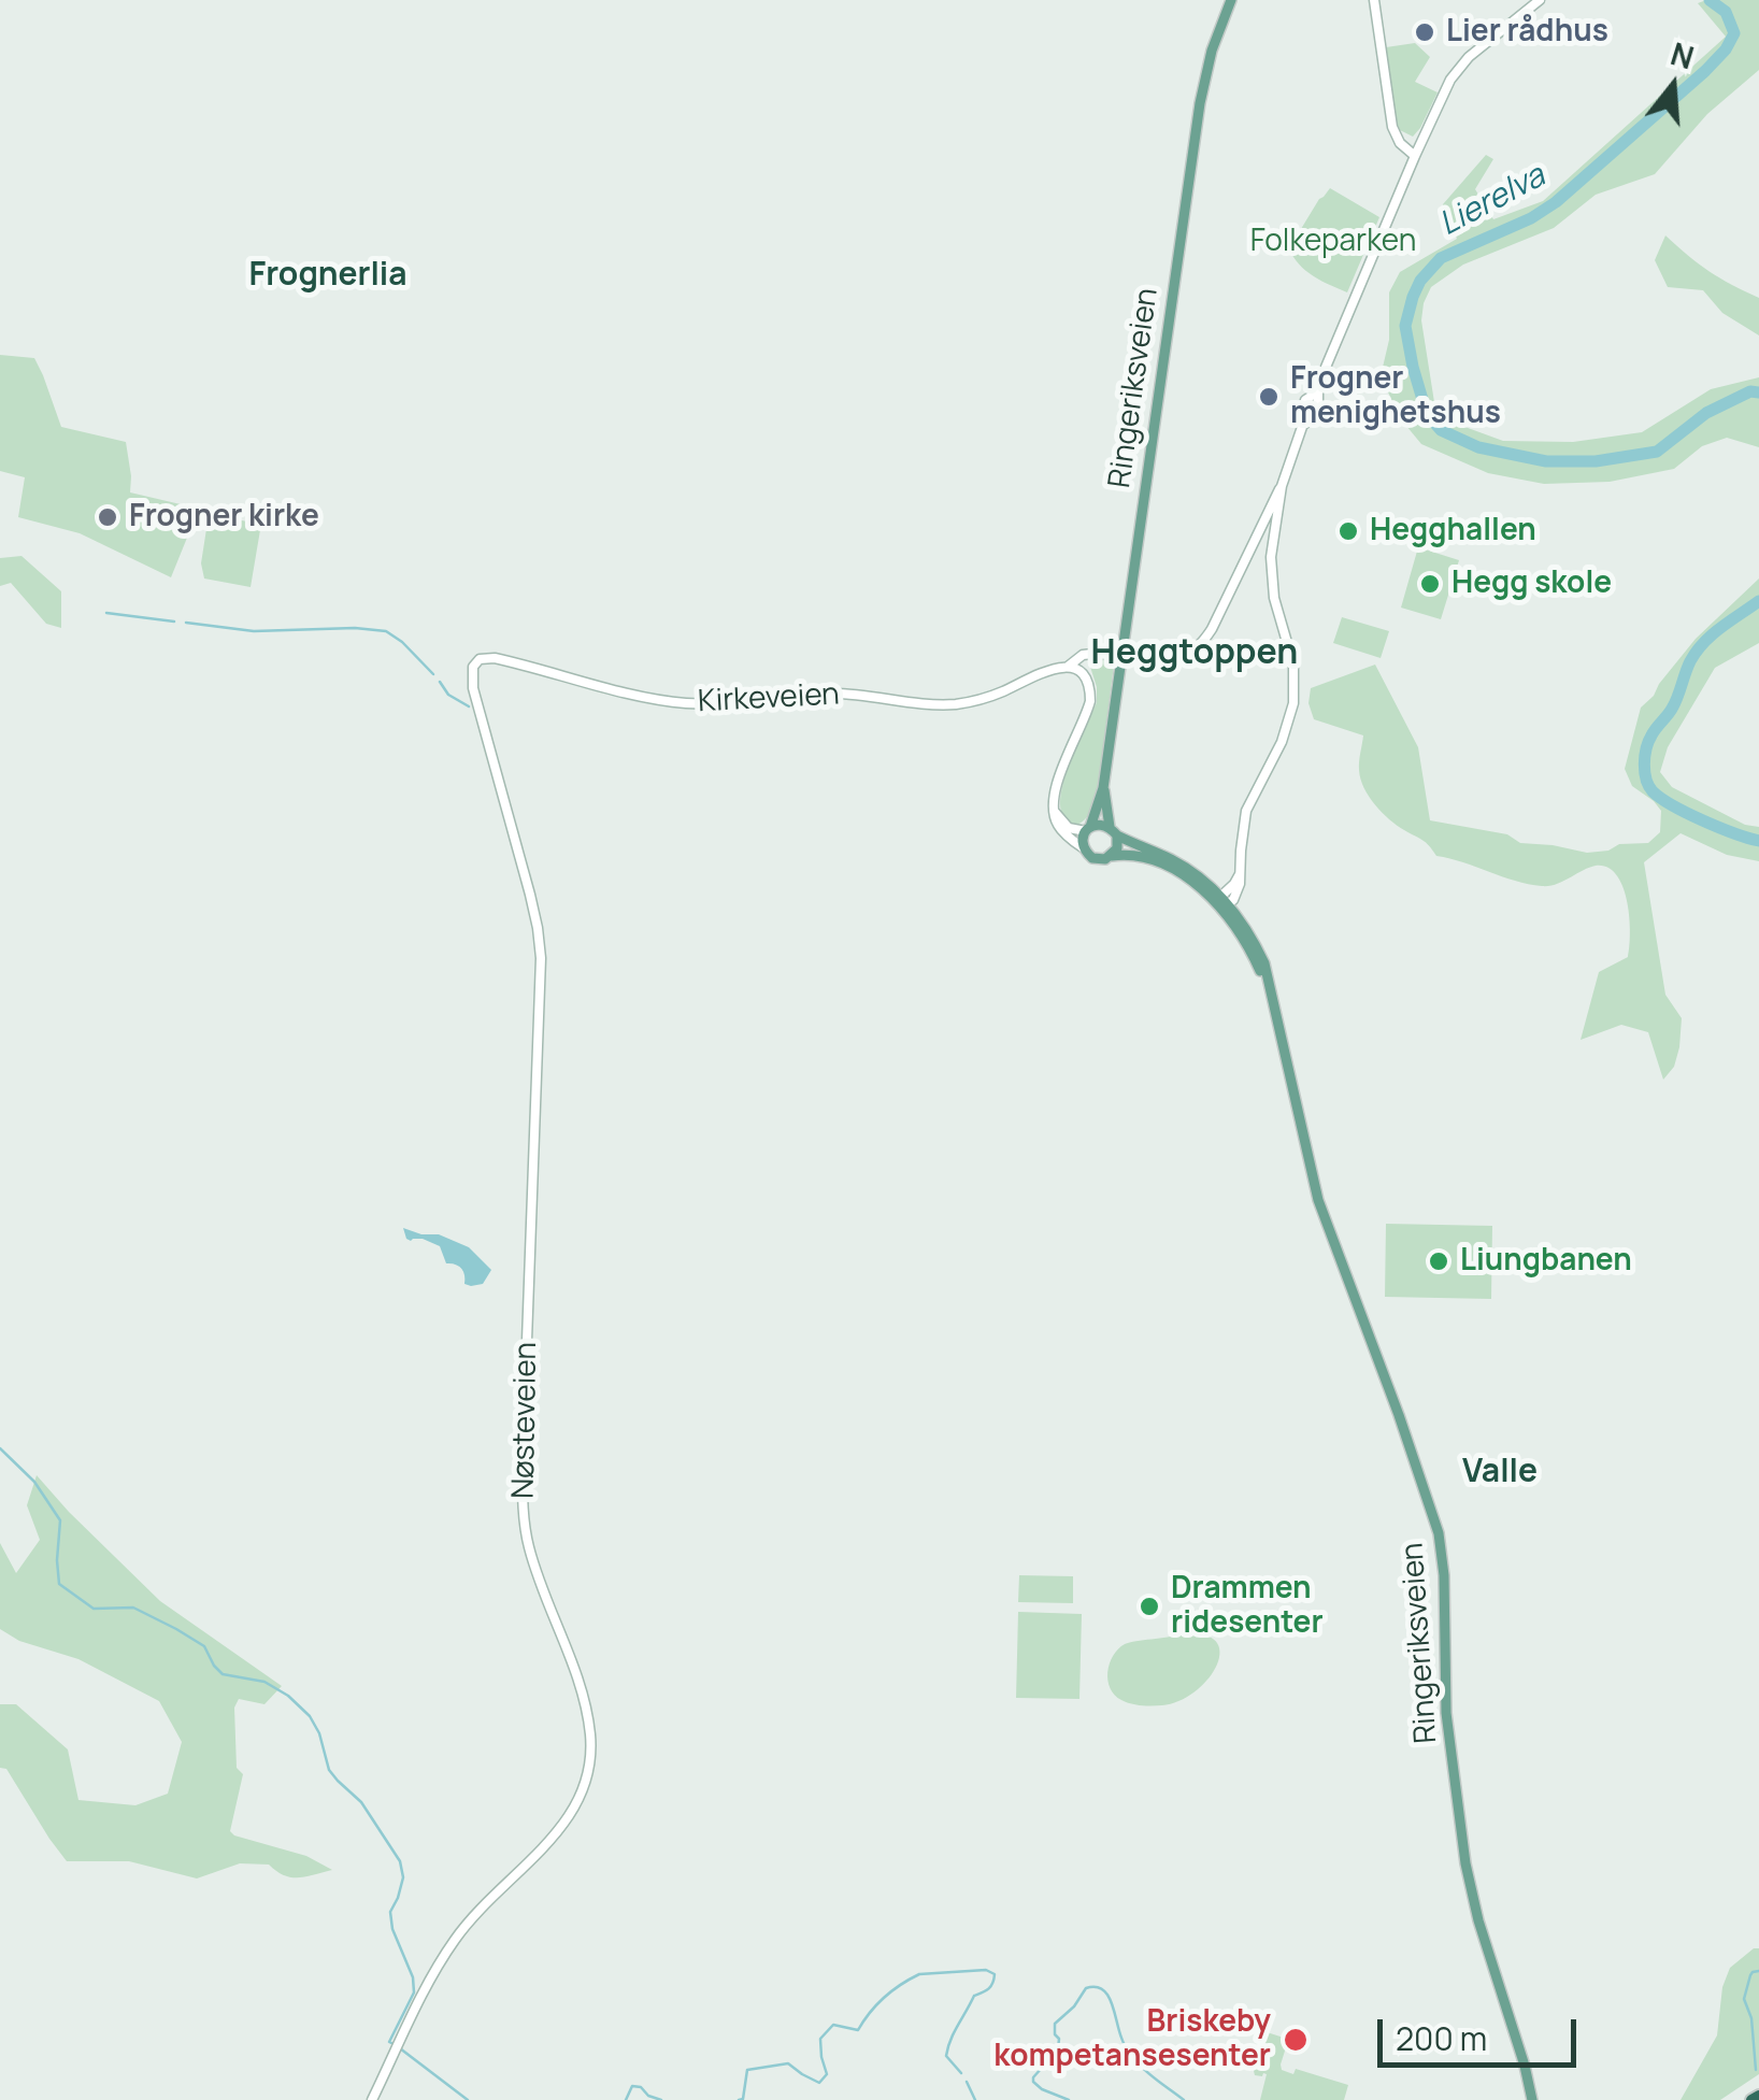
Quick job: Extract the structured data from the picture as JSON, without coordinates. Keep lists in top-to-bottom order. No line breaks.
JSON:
{"streets":{"main road":["Ringeriksveien","Kirkeveien","Nøsteveien"]},"crossings":[["Kirkeveien","Nøsteveien"]],"districts":["Frognerlia","Heggtoppen","Valle"],"water":["Lierelva"],"parks":["Folkeparken"],"places":["Lier rådhus","Frogner menighetshus","Frogner kirke","Hegghallen","Hegg skole","Liungbanen","Drammen ridesenter","Briskeby kompetansesenter"],"scale_bar":"200 m","north":"top"}
